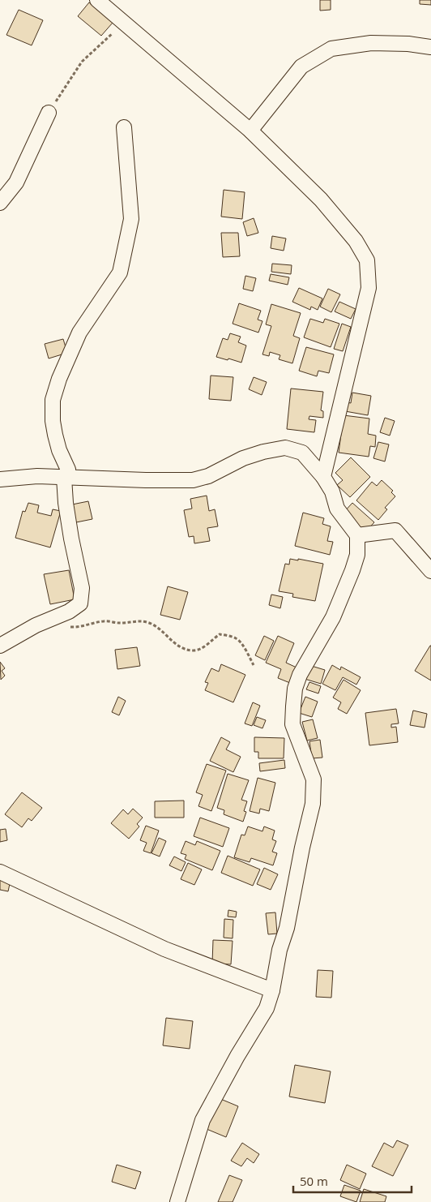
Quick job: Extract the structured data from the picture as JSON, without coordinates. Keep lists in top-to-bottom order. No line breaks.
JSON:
{"scale_bar":"50 m"}
